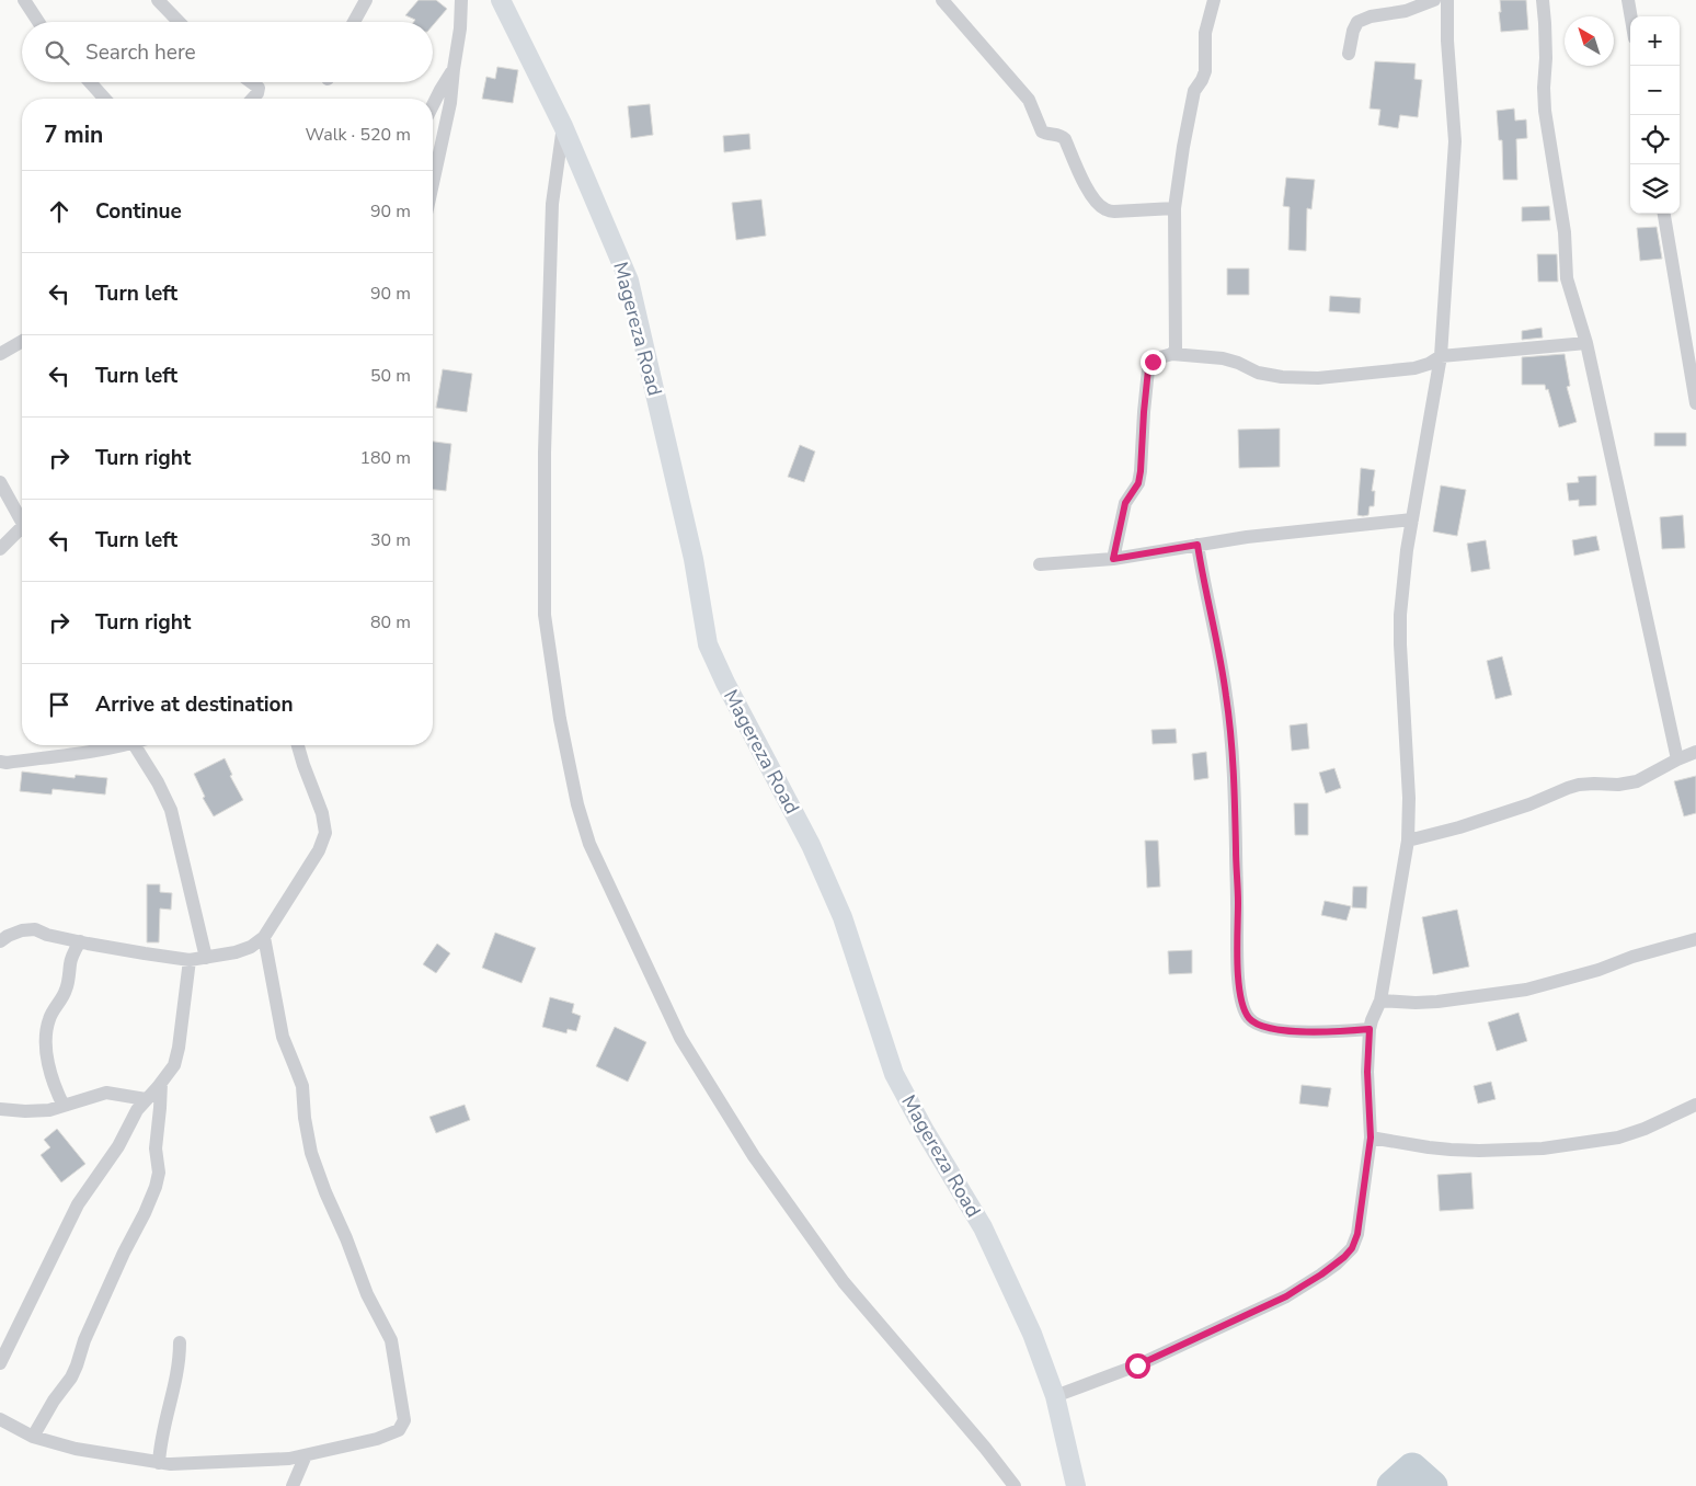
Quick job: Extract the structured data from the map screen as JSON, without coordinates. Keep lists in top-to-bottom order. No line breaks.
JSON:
{"streets":{"street":["Magereza Road"]},"north":"top left","page":{"map_buttons":["+","−"],"search":"Search here","heading":["7 min","Walk · 520 m"],"list":[["Continue","90 m"],["Turn left","90 m"],["Turn left","50 m"],["Turn right","180 m"],["Turn left","30 m"],["Turn right","80 m"],"Arrive at destination"]}}
